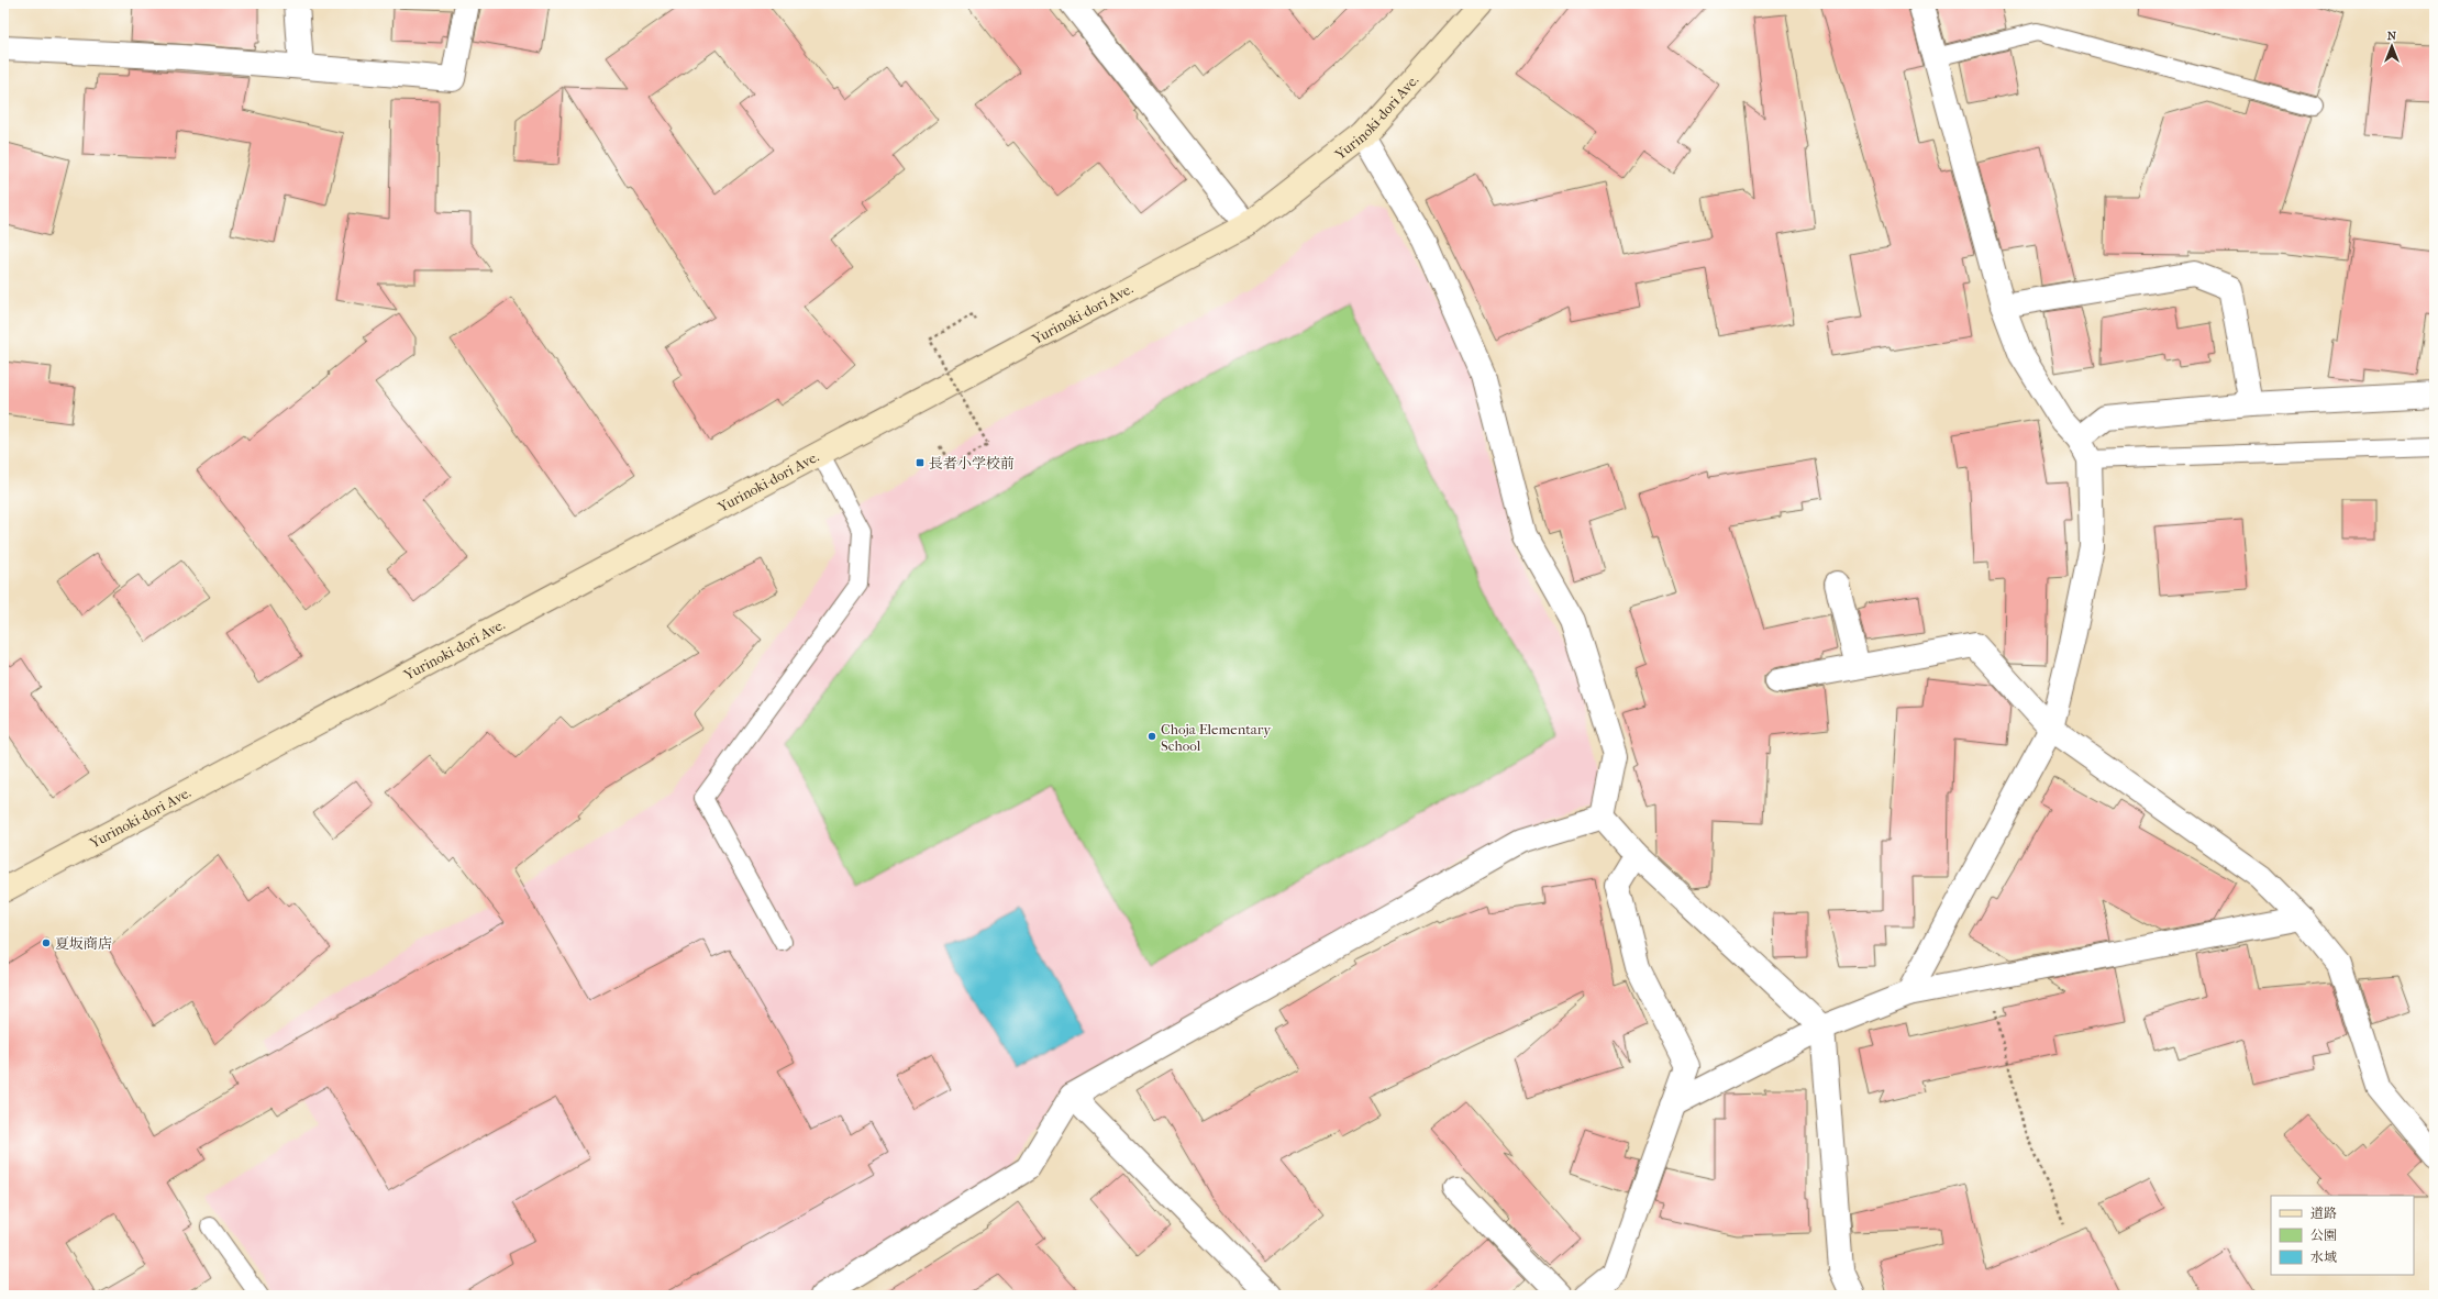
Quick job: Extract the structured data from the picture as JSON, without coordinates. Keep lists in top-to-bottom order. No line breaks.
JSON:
{"streets":{"street":["Yurinoki-dori Ave."]},"places":{"transit":["長者小学校前"],"other":["Choja Elementary School","夏坂商店"]},"legend":["道路","公園","水域"],"north":"top"}
